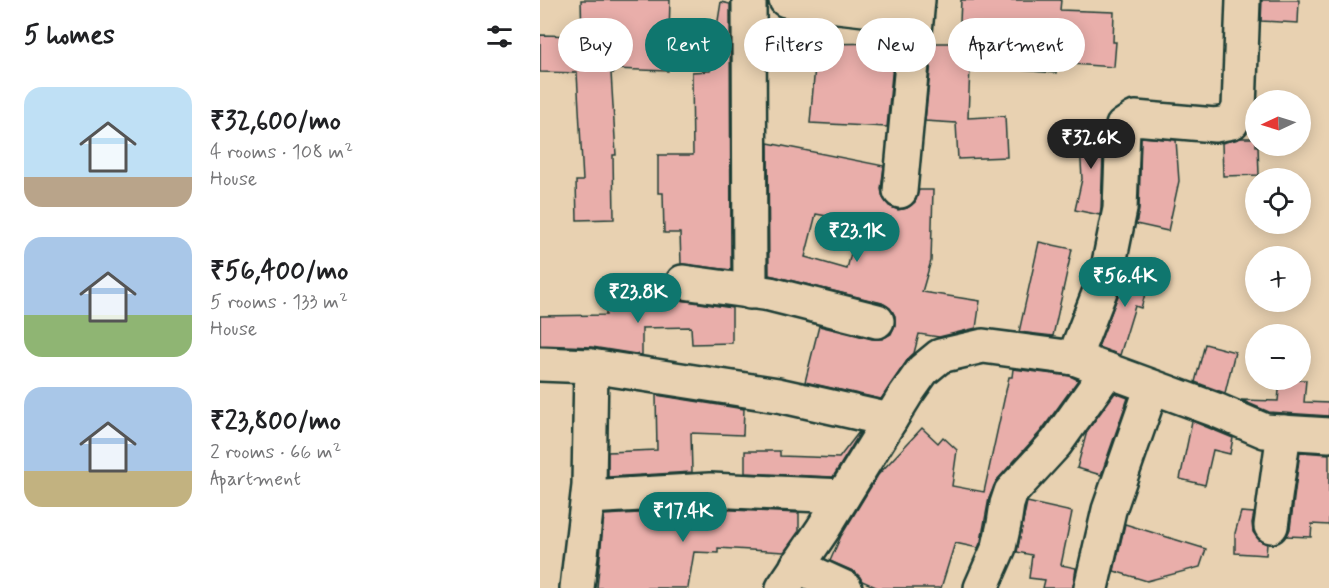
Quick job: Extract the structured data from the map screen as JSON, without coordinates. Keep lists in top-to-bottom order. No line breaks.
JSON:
{"north":"left","page":{"heading":"5 homes","chip":["Buy","Rent","Filters","New","Apartment"],"list":[{"name":"₹32,600/mo","note":"4 rooms · 108 m² · House"},{"name":"₹56,400/mo","note":"5 rooms · 133 m² · House"},{"name":"₹23,800/mo","note":"2 rooms · 66 m² · Apartment"}],"map_buttons":["+","−"],"price":["₹32.6K","₹23.1K","₹56.4K","₹23.8K","₹17.4K"]}}
